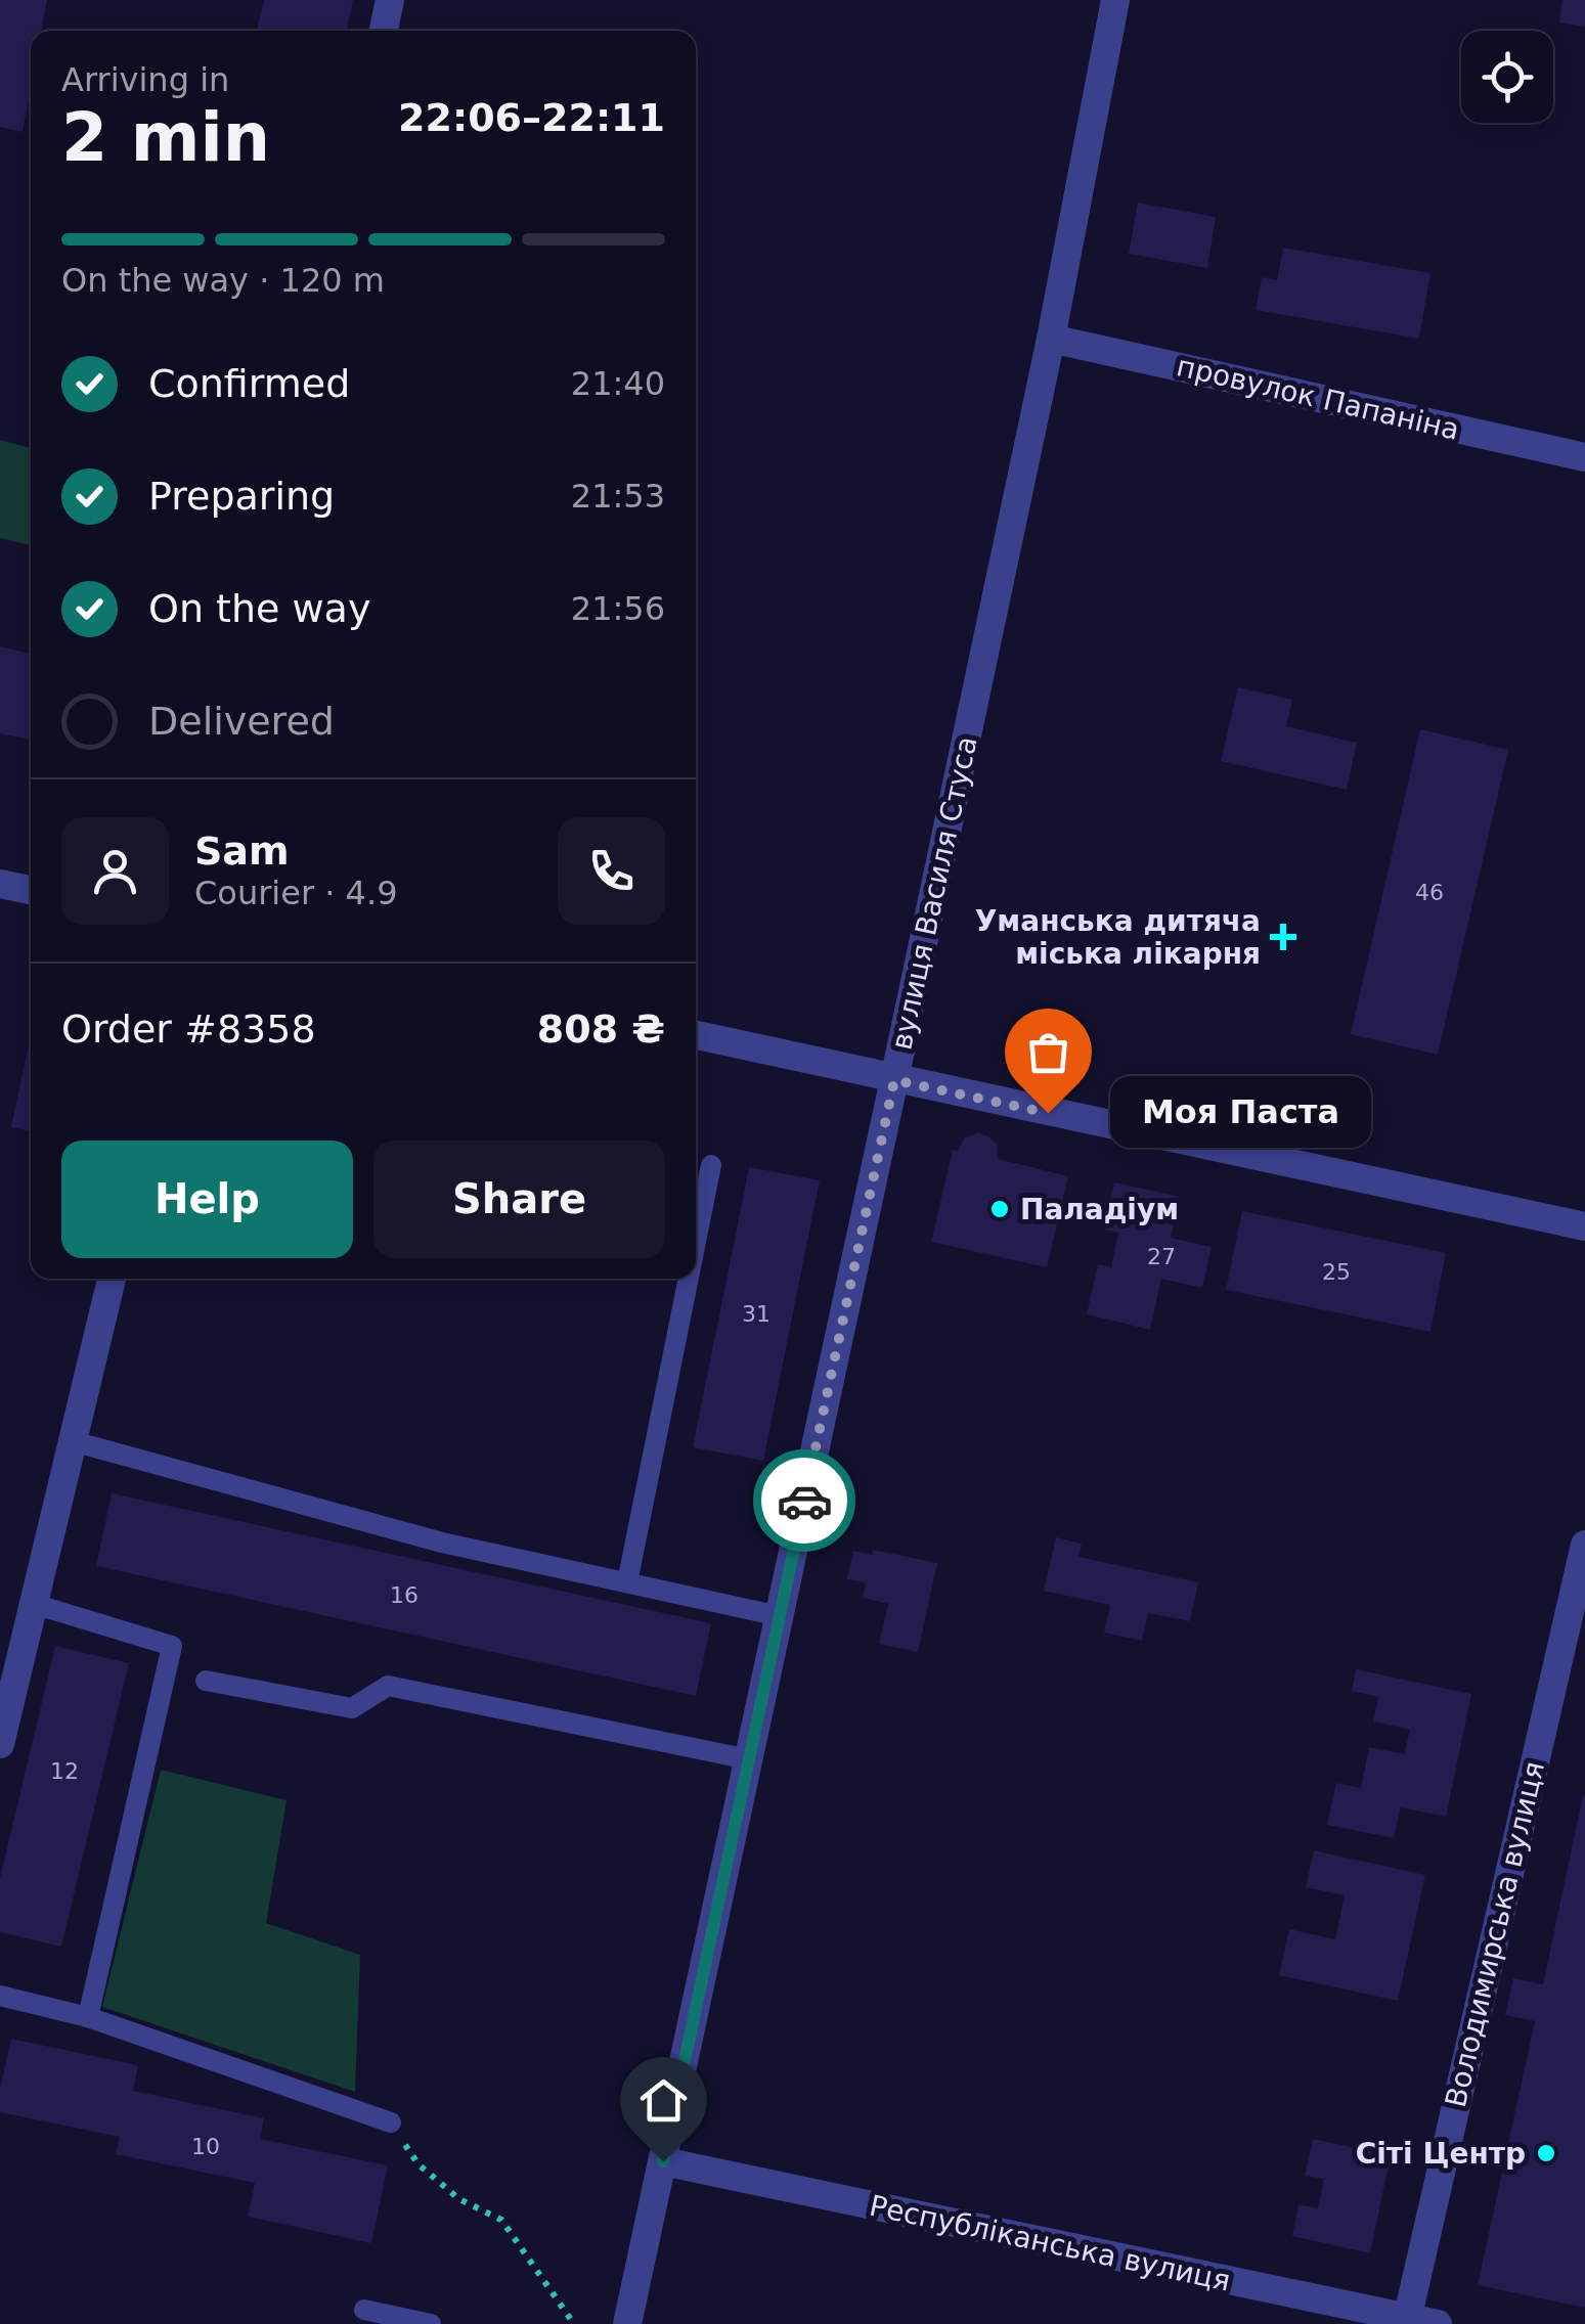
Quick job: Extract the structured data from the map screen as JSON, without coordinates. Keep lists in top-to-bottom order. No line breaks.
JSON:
{"streets":{"street":["провулок Папаніна","вулиця Василя Стуса","Володимирська вулиця","Республіканська вулиця"]},"crossings":[["провулок Папаніна","вулиця Василя Стуса"],["вулиця Василя Стуса","Республіканська вулиця"],["Володимирська вулиця","Республіканська вулиця"]],"places":{"health":["Уманська дитяча міська лікарня"],"other":["Моя Паста","Паладіум","Сіті Центр"]},"house_numbers":["46","27","25","31","16","12","10"],"page":{"heading":["2 min","Arriving in","22:06–22:11"],"panel":["Sam","Courier · 4.9","Order #8358","808 ₴"],"bar":"On the way · 120 m","list":[["Confirmed","21:40"],["Preparing","21:53"],["On the way","21:56"],"Delivered"],"bubble":"Моя Паста","buttons":["Help","Share"]}}
